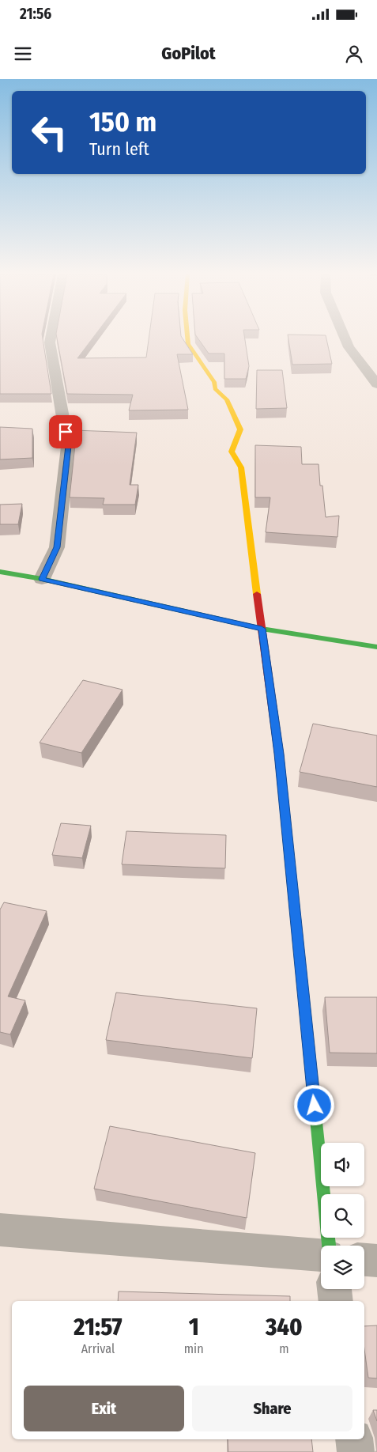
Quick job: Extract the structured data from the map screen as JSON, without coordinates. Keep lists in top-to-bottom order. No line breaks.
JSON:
{"page":{"status":"21:56","header":"GoPilot","turn":["150 m","Turn left"],"eta":["21:57","Arrival","1","min","340","m"],"buttons":["Exit","Share"]}}
